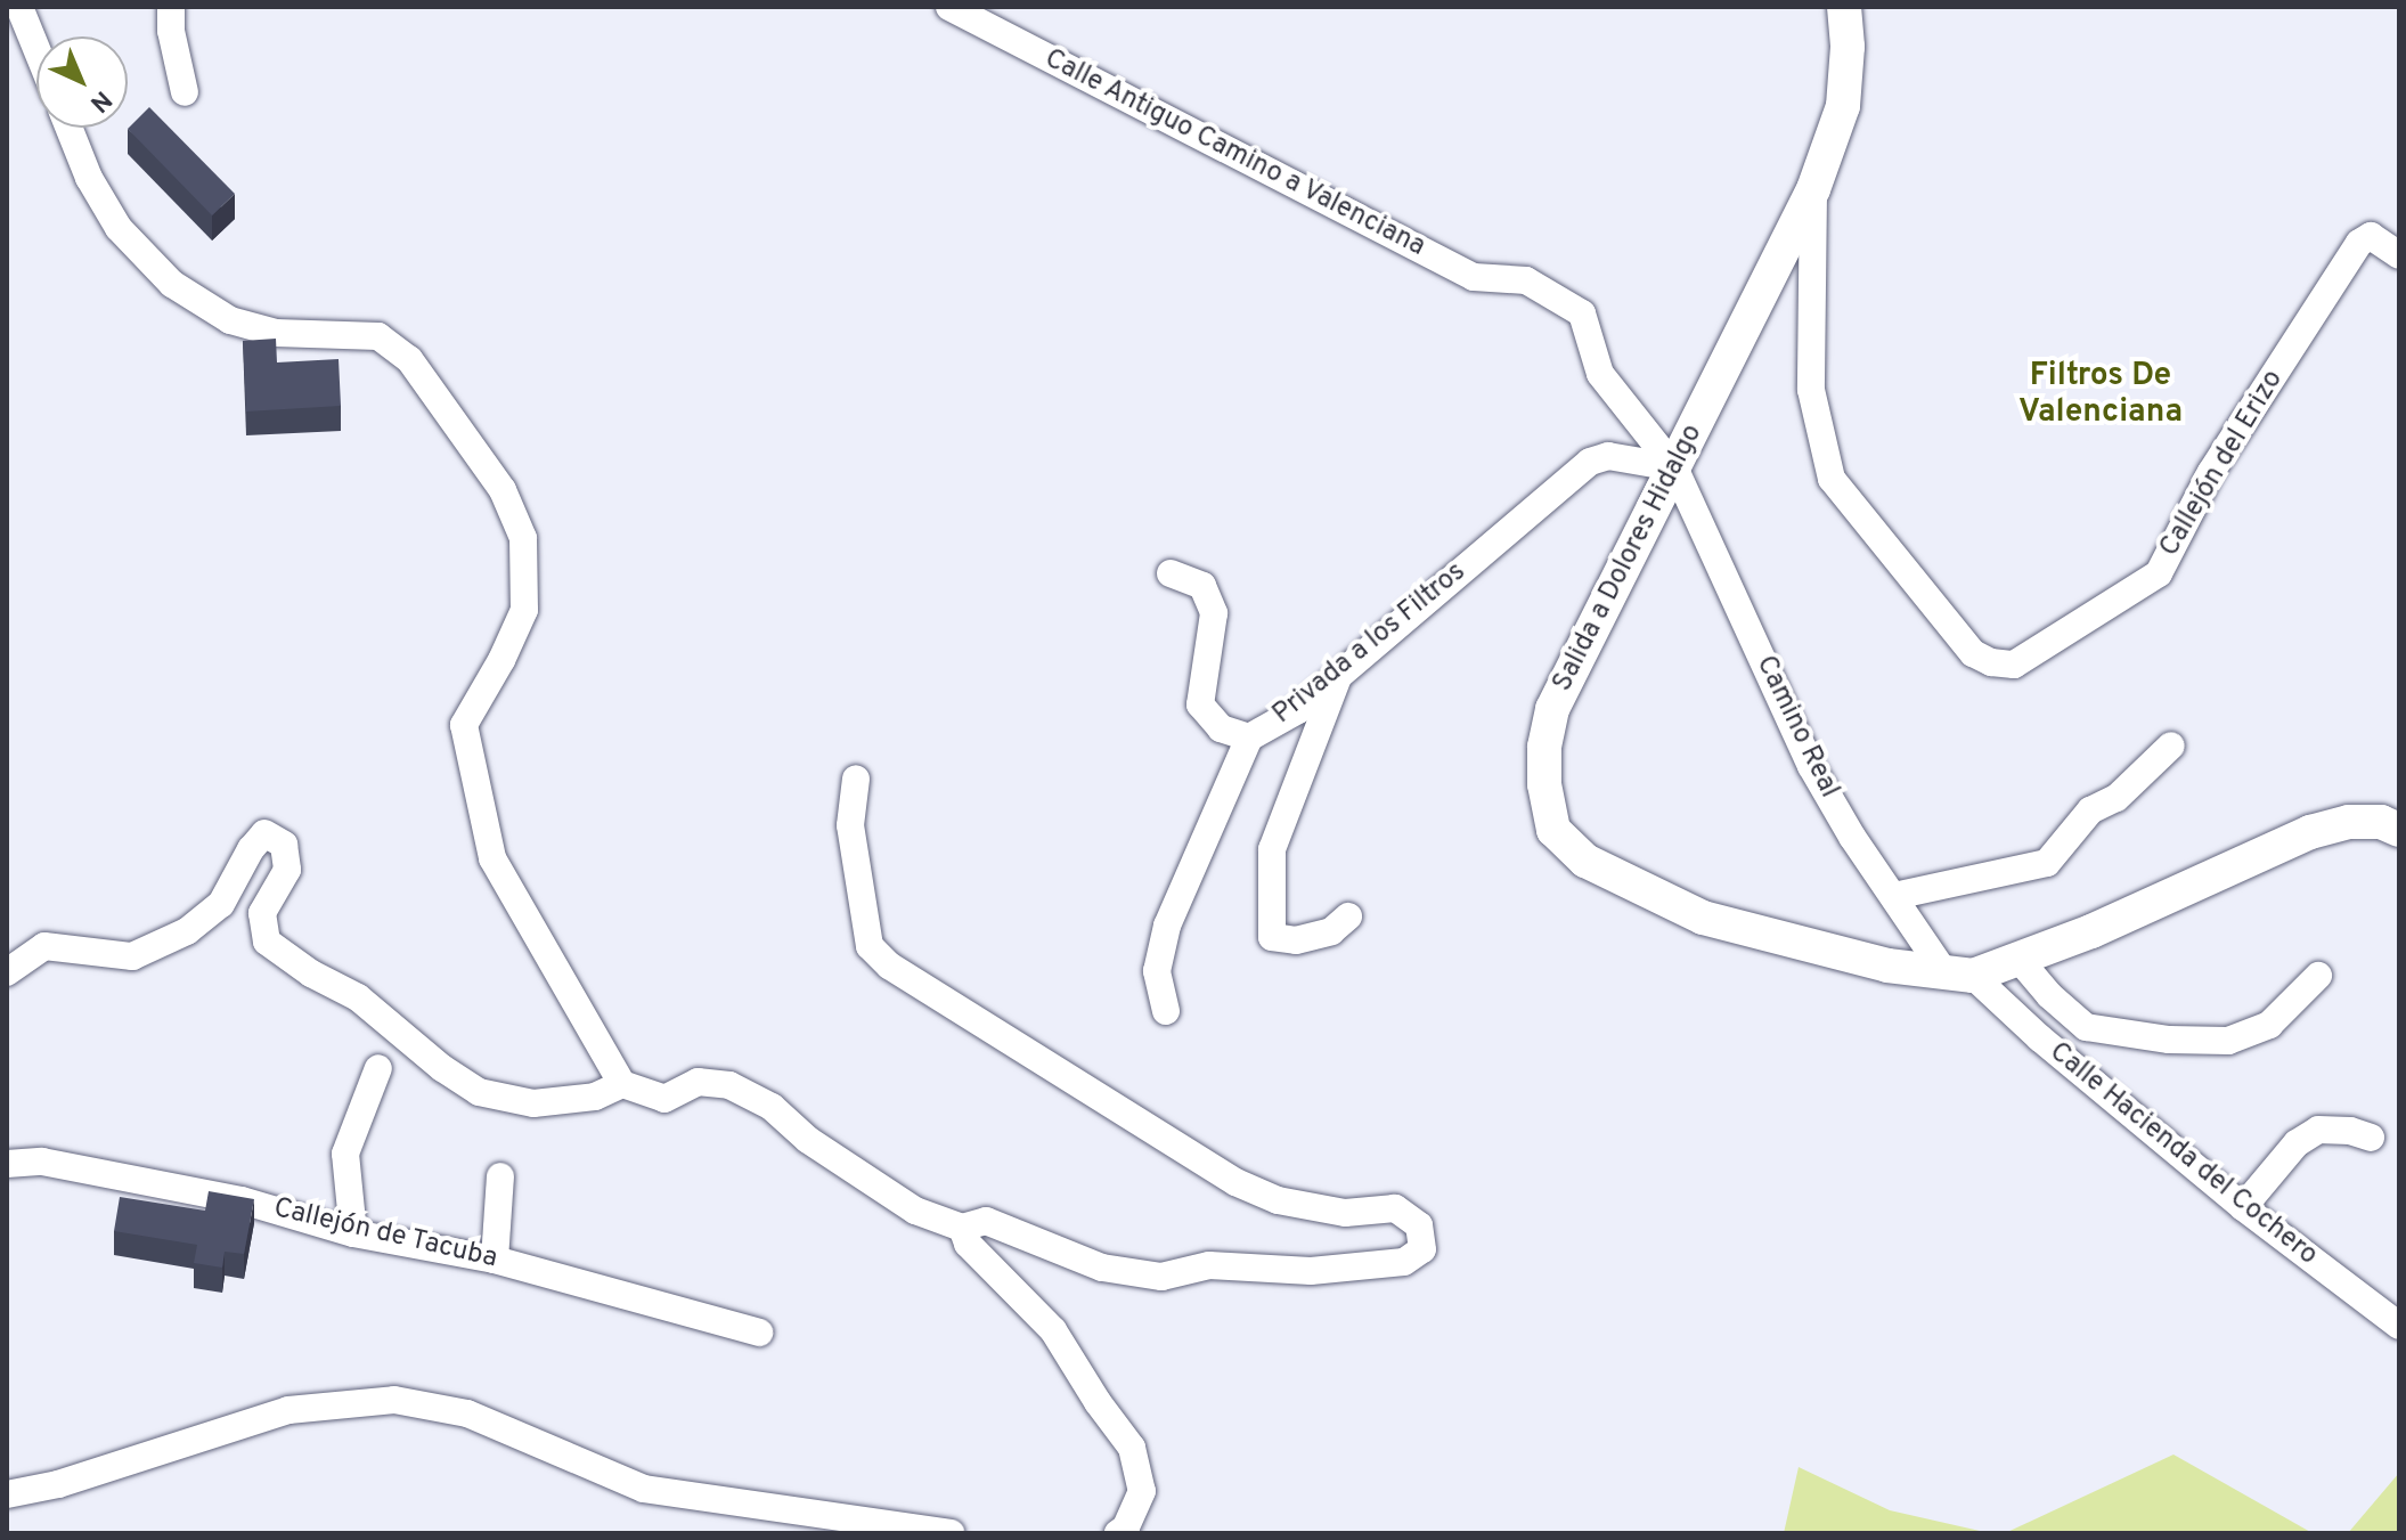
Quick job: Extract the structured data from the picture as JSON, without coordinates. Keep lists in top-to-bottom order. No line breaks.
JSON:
{"streets":{"main road":["Salida a Dolores Hidalgo"],"street":["Calle Antiguo Camino a Valenciana","Callejón del Erizo","Privada a los Filtros","Camino Real","Calle Hacienda del Cochero","Callejón de Tacuba"]},"crossings":[["Calle Antiguo Camino a Valenciana","Salida a Dolores Hidalgo"],["Calle Antiguo Camino a Valenciana","Privada a los Filtros"],["Calle Antiguo Camino a Valenciana","Camino Real"],["Callejón del Erizo","Salida a Dolores Hidalgo"],["Salida a Dolores Hidalgo","Privada a los Filtros"],["Salida a Dolores Hidalgo","Camino Real"],["Salida a Dolores Hidalgo","Calle Hacienda del Cochero"],["Privada a los Filtros","Camino Real"],["Camino Real","Calle Hacienda del Cochero"]],"districts":["Filtros De Valenciana"],"north":"bottom right"}
